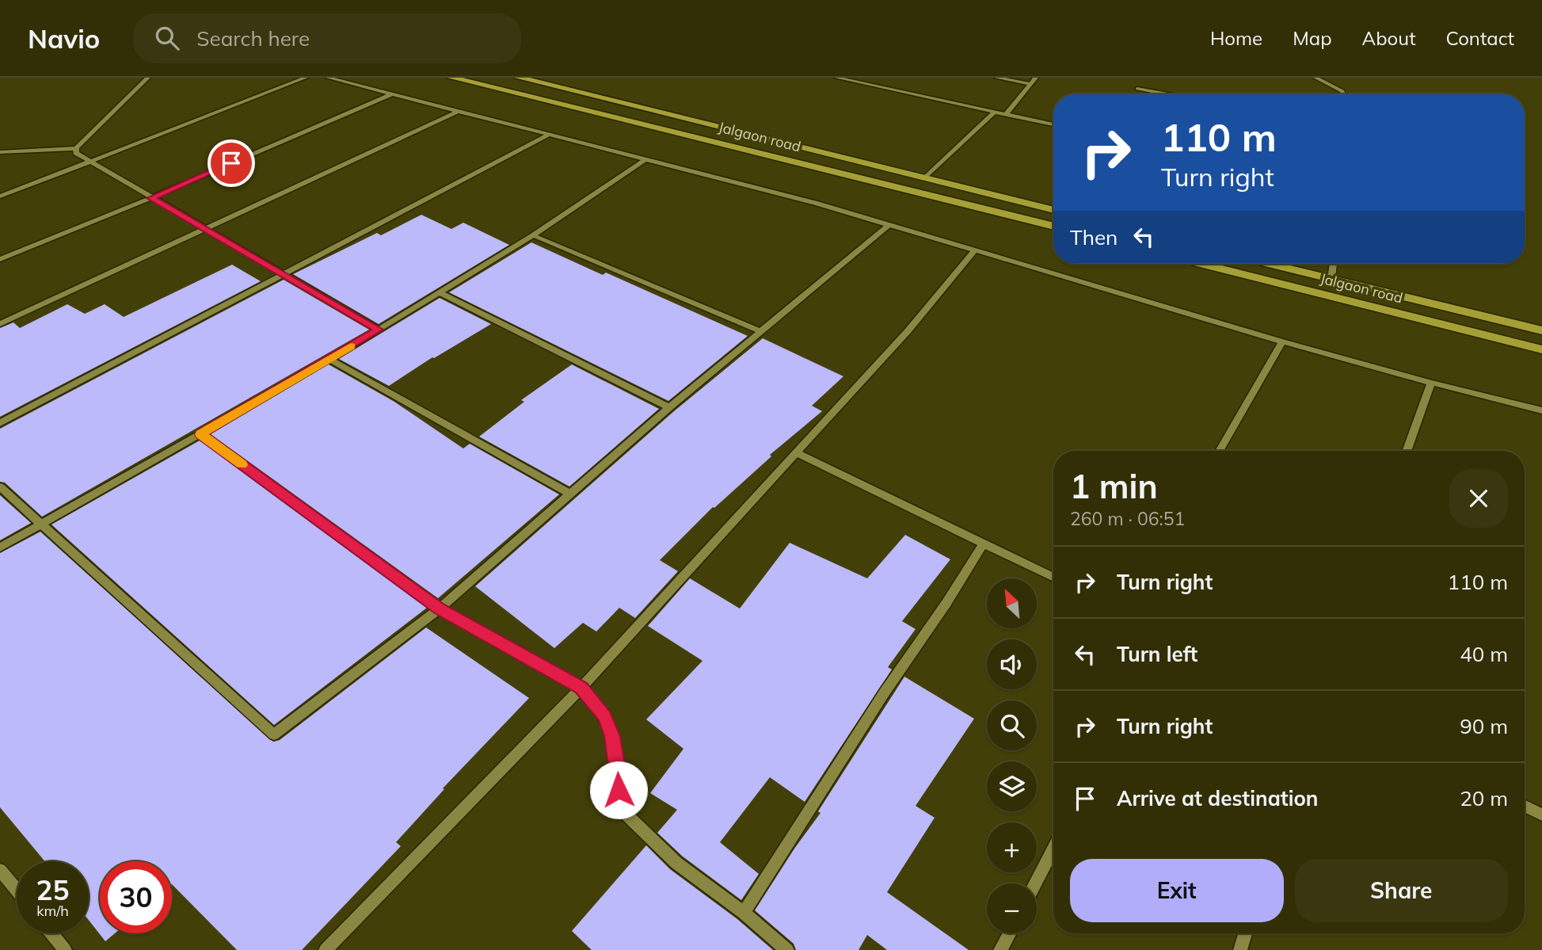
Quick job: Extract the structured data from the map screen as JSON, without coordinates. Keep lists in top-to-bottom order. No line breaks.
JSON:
{"streets":{"highway":["Jalgaon road"]},"north":"top left","page":{"header":"Navio","search":"Search here","nav":["Home","Map","About","Contact"],"turn":["110 m","Turn right"],"then":"Then","heading":["1 min","260 m · 06:51"],"list":[{"name":"Turn right","value":"110 m"},{"name":"Turn left","value":"40 m"},{"name":"Turn right","value":"90 m"},{"name":"Arrive at destination","value":"20 m"}],"map_buttons":["+","−"],"buttons":["Exit","Share"],"speed":"25 km/h","limit":"30"}}
